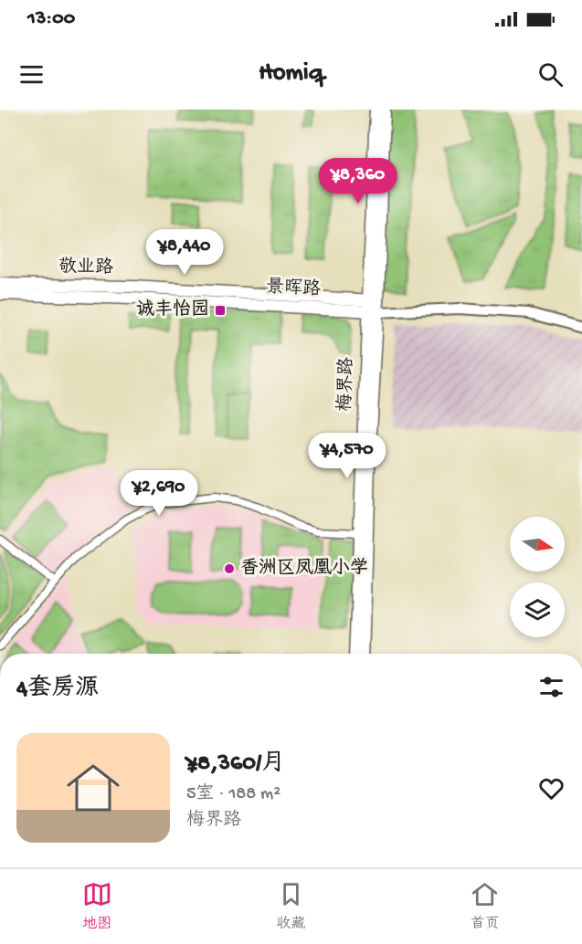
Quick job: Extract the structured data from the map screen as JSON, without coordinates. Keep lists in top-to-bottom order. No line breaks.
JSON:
{"streets":{"main road":["敬业路","景晖路","梅界路"]},"crossings":[["敬业路","景晖路"],["敬业路","梅界路"],["景晖路","梅界路"]],"places":{"transit":["诚丰怡园"],"other":["香洲区凤凰小学"]},"north":"right","page":{"status":"13:00","header":"Homiq","price":["¥8,360","¥8,440","¥4,570","¥2,690"],"heading":"4套房源","list":[{"name":"¥8,360/月","note":"5室 · 188 m² · 梅界路"}],"tabs":["地图","收藏","首页"]}}
